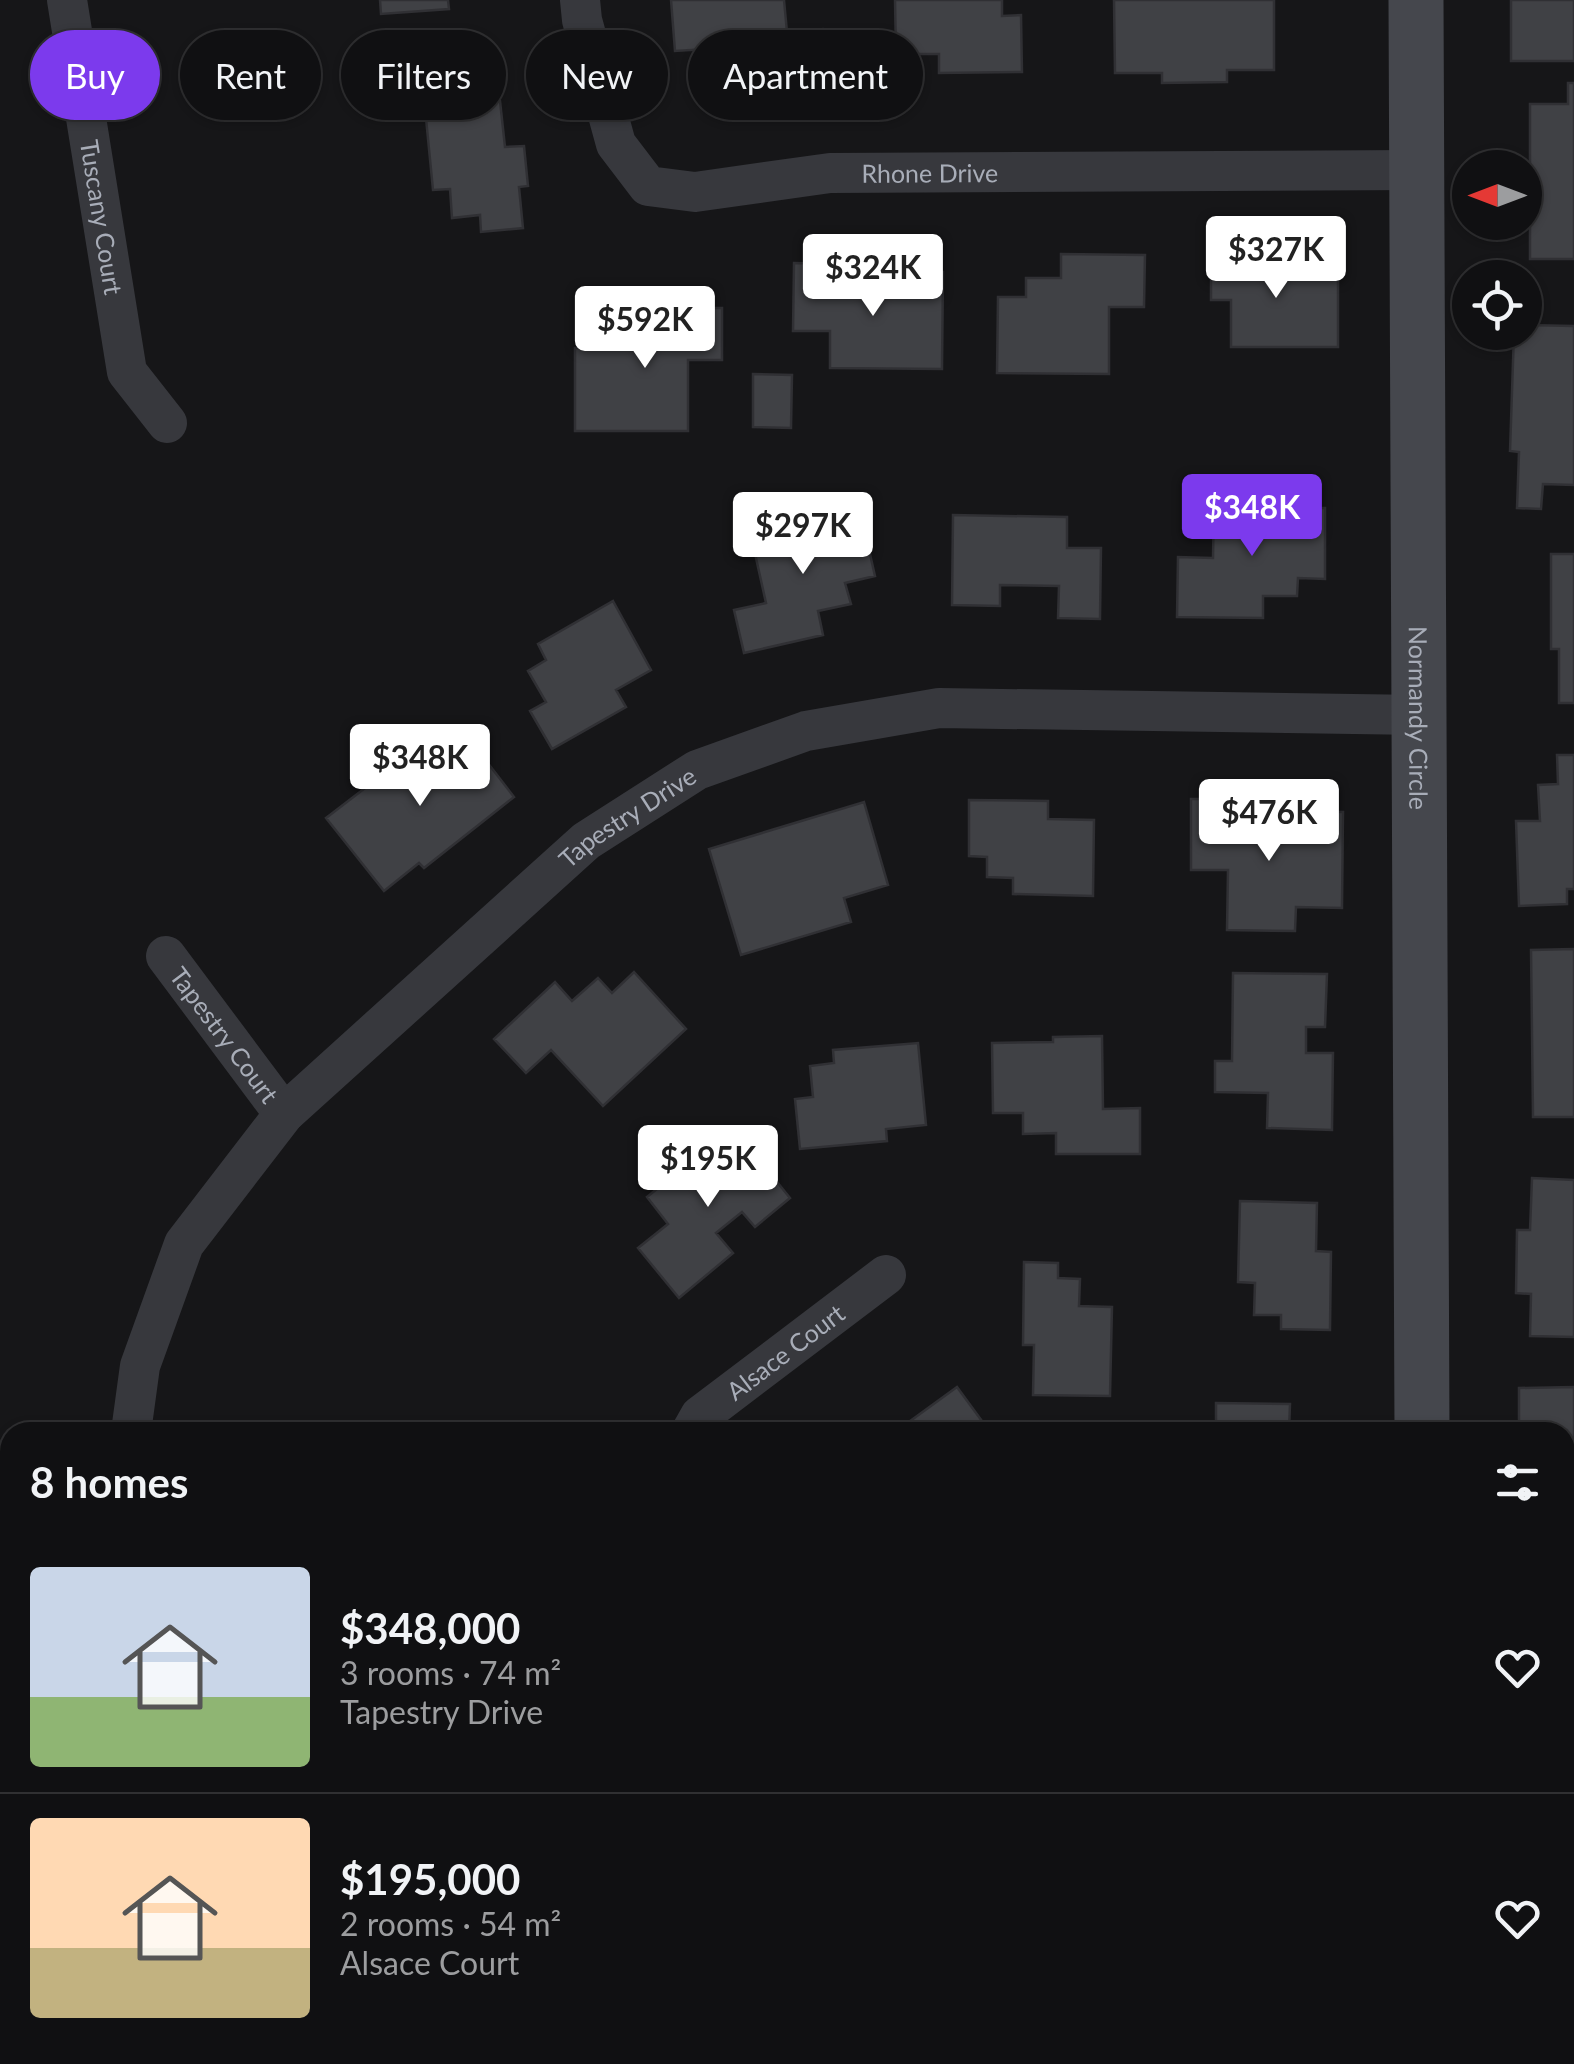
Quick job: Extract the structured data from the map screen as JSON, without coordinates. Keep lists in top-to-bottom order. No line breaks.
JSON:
{"streets":{"street":["Rhone Drive","Tuscany Court","Normandy Circle","Tapestry Drive","Tapestry Court","Alsace Court"]},"crossings":[["Rhone Drive","Normandy Circle"],["Normandy Circle","Tapestry Drive"],["Tapestry Drive","Tapestry Court"]],"north":"left","page":{"chip":["Buy","Rent","Filters","New","Apartment"],"price":["$327K","$324K","$592K","$348K","$297K","$348K","$476K","$195K"],"heading":"8 homes","list":[{"name":"$348,000","note":"3 rooms · 74 m² · Tapestry Drive"},{"name":"$195,000","note":"2 rooms · 54 m² · Alsace Court"}]}}
